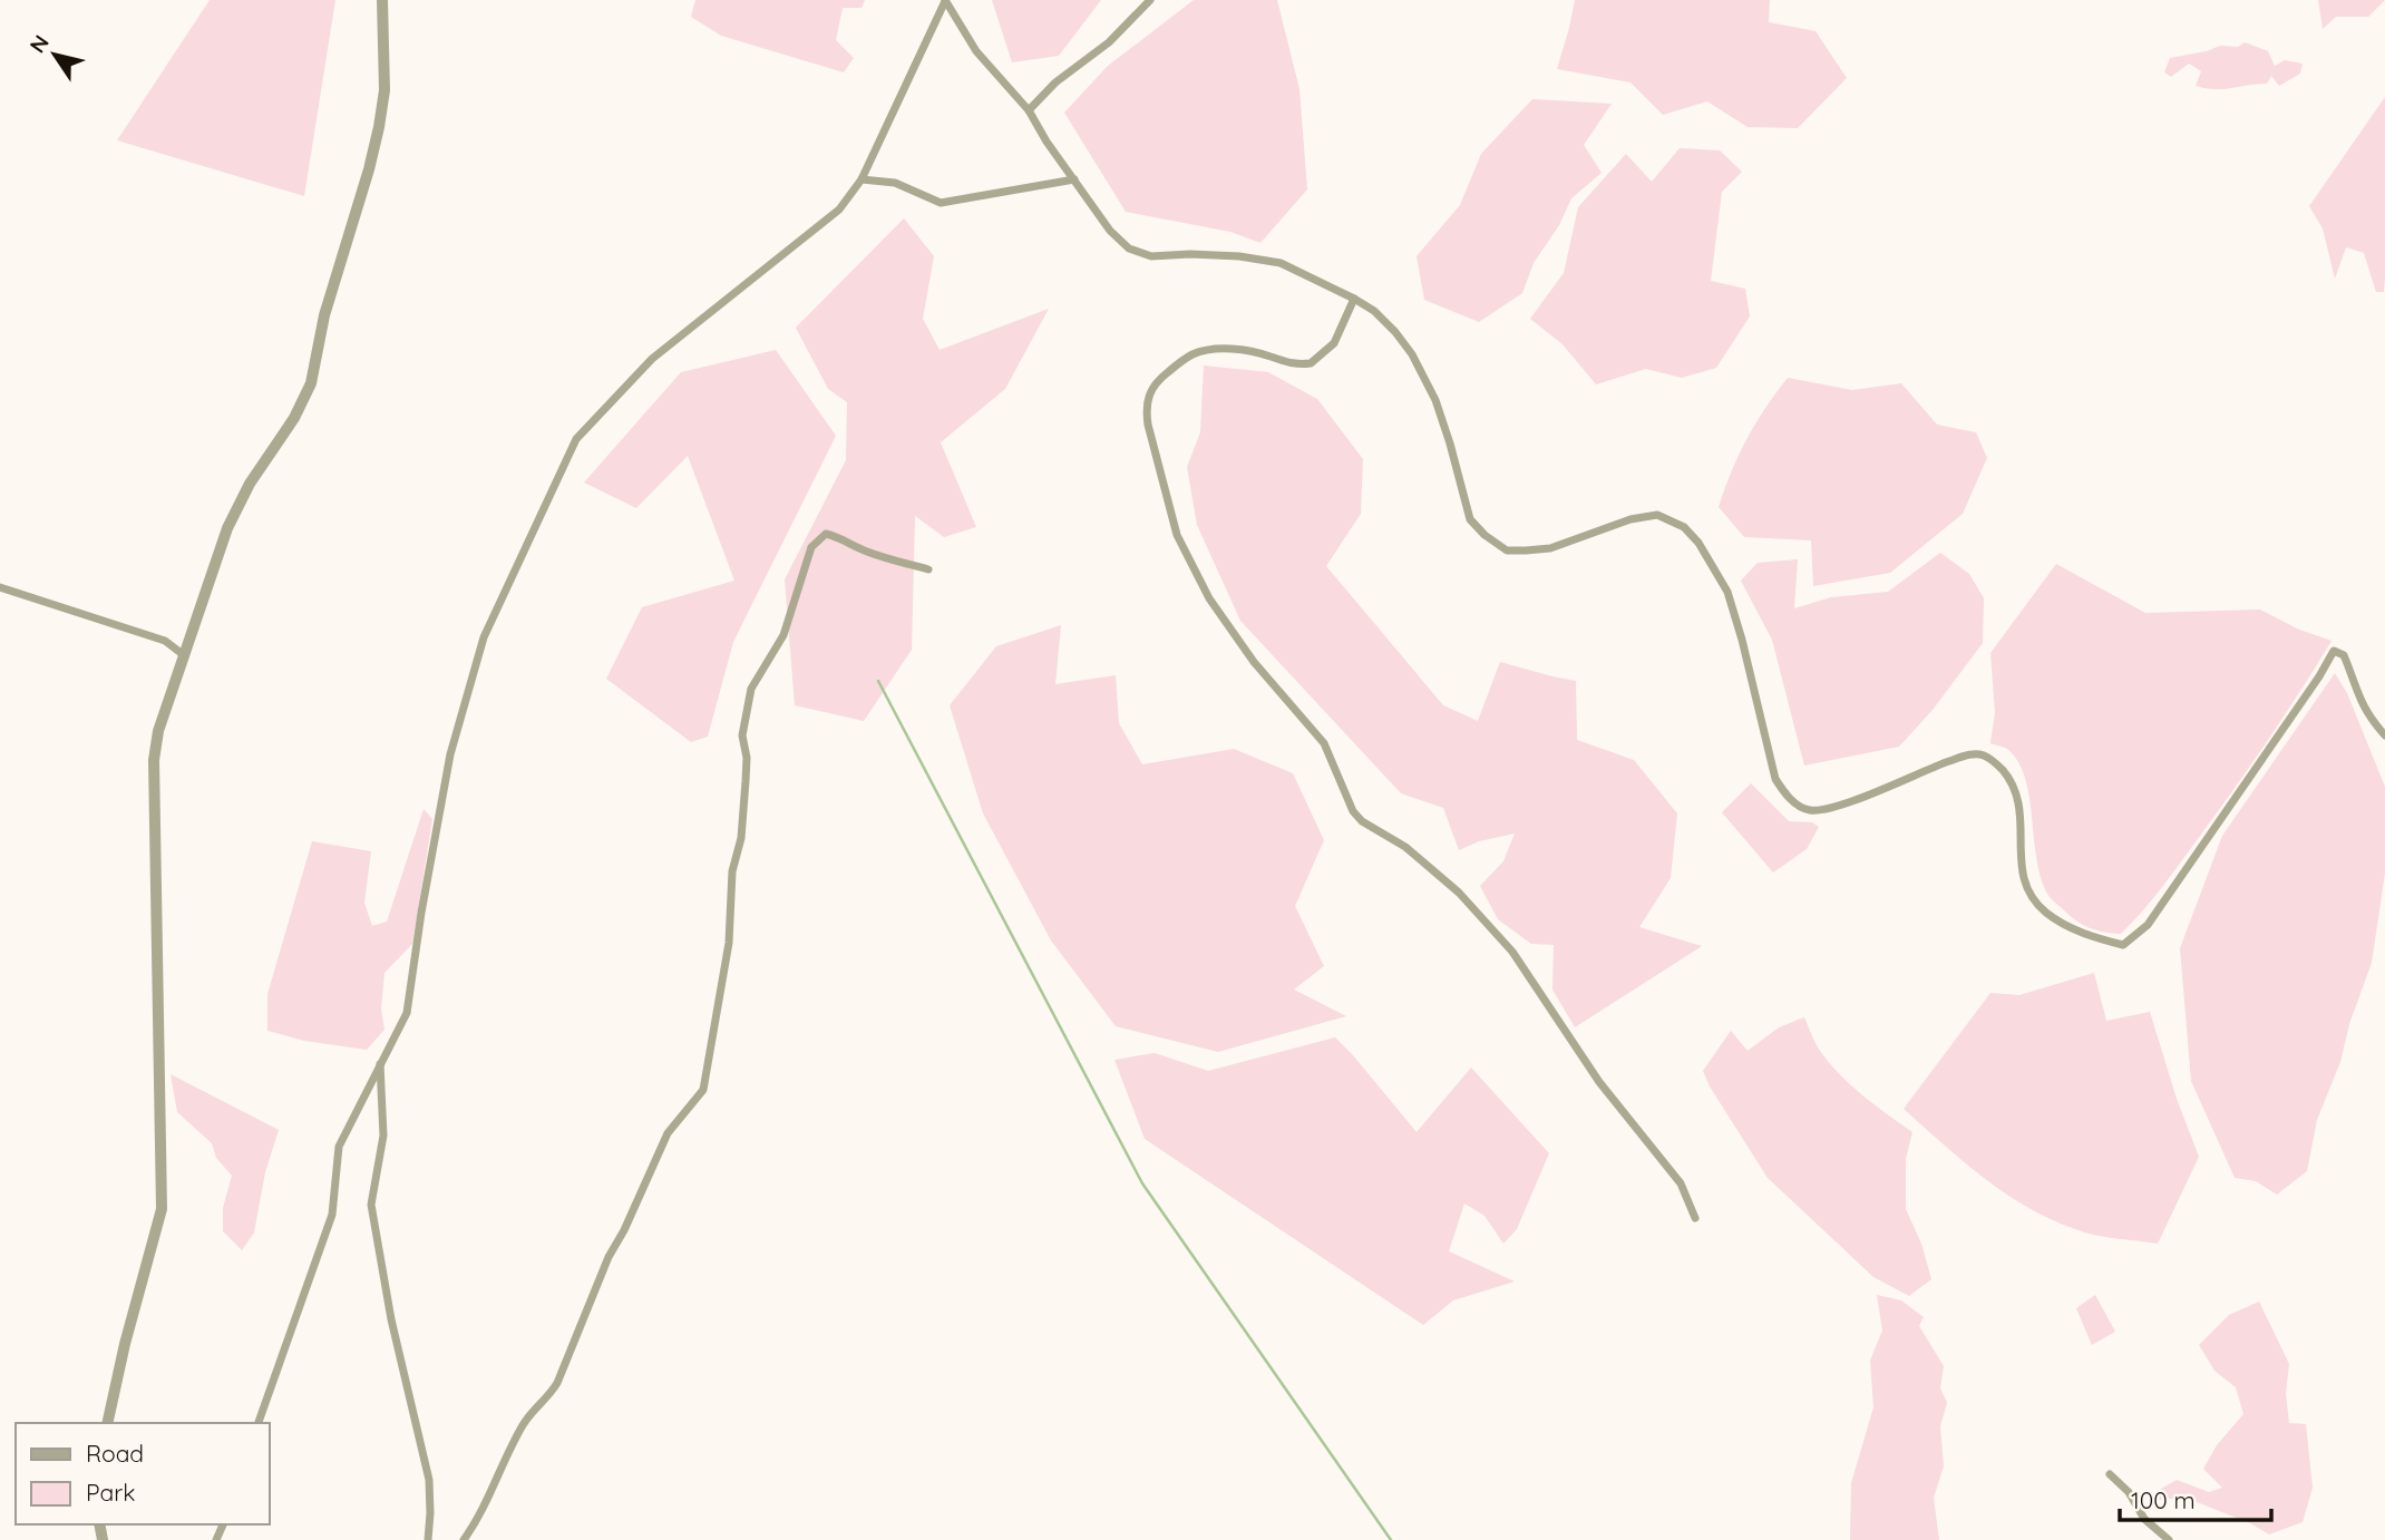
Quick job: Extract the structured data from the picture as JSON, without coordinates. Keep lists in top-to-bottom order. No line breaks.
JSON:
{"legend":["Road","Park"],"scale_bar":"100 m","north":"top left"}
